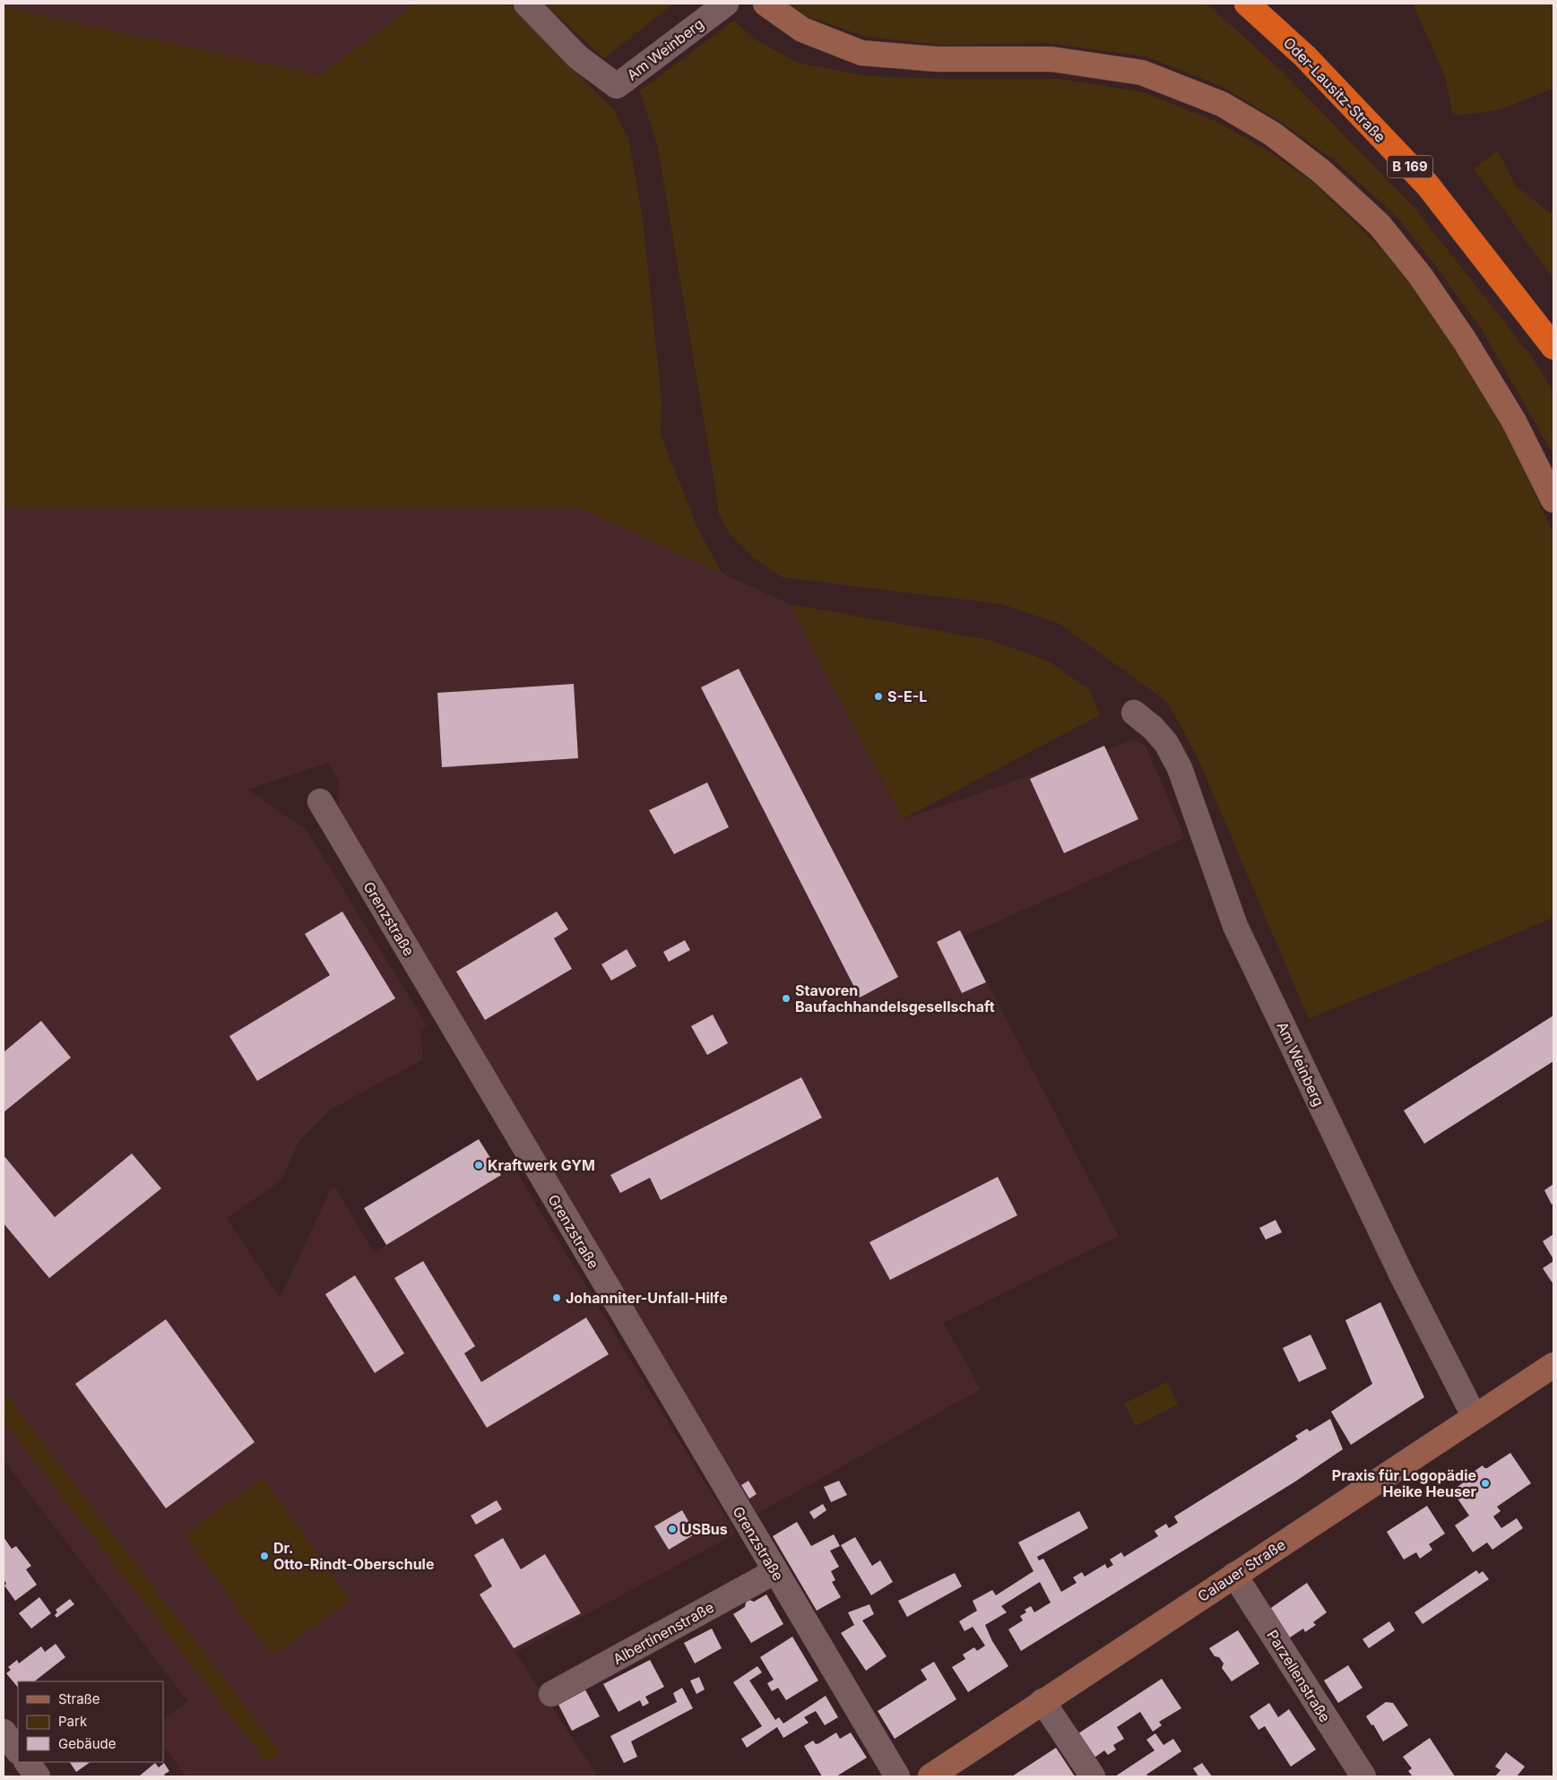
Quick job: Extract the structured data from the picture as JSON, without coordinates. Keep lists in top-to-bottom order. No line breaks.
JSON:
{"streets":{"highway":["Oder-Lausitz-Straße","B 169"],"street":["Am Weinberg","Grenzstraße","Calauer Straße","Albertinenstraße","Parzellenstraße"]},"crossings":[["Am Weinberg","Calauer Straße"],["Grenzstraße","Albertinenstraße"],["Calauer Straße","Parzellenstraße"]],"places":["S-E-L","Stavoren Baufachhandelsgesellschaft","Kraftwerk GYM","Johanniter-Unfall-Hilfe","Praxis für Logopädie Heike Heuser","USBus","Dr. Otto-Rindt-Oberschule"],"legend":["Straße","Park","Gebäude"]}
